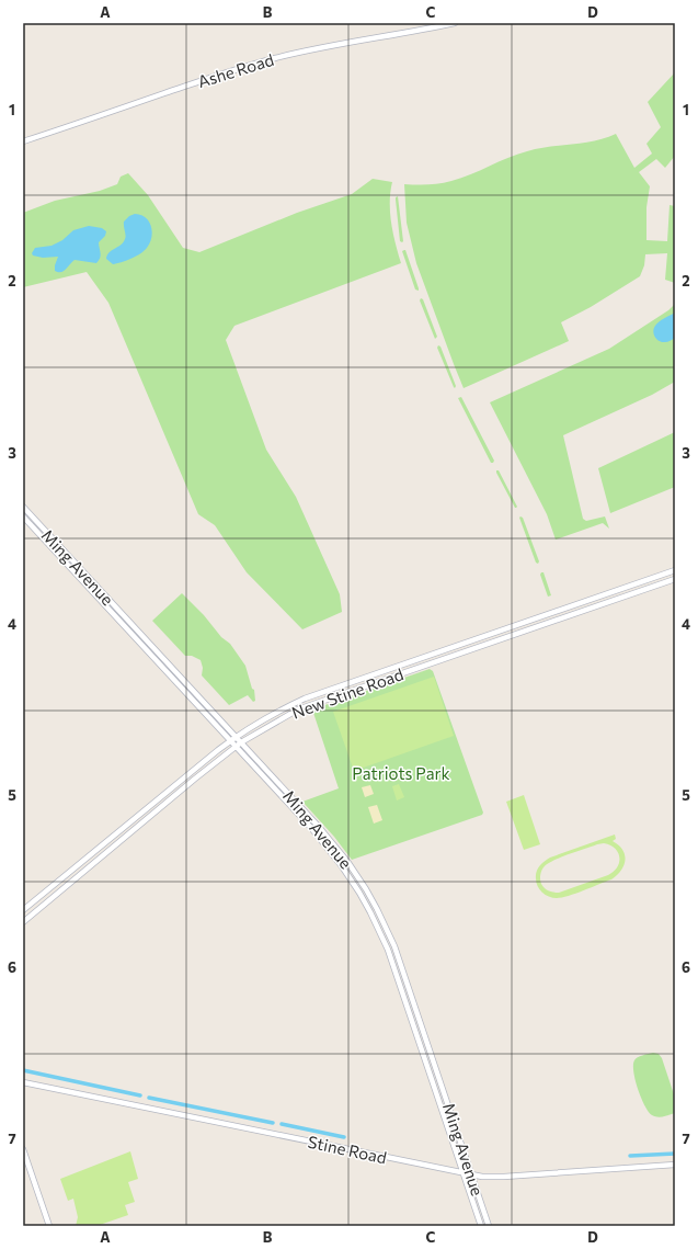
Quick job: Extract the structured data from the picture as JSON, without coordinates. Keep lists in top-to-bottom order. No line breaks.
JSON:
{"streets":{"main road":["Ashe Road","Ming Avenue","New Stine Road","Stine Road"]},"crossings":[["Ming Avenue","New Stine Road"],["Ming Avenue","Stine Road"]],"parks":["Patriots Park"],"grid":{"columns":["A","B","C","D"],"rows":["1","2","3","4","5","6","7"]}}
